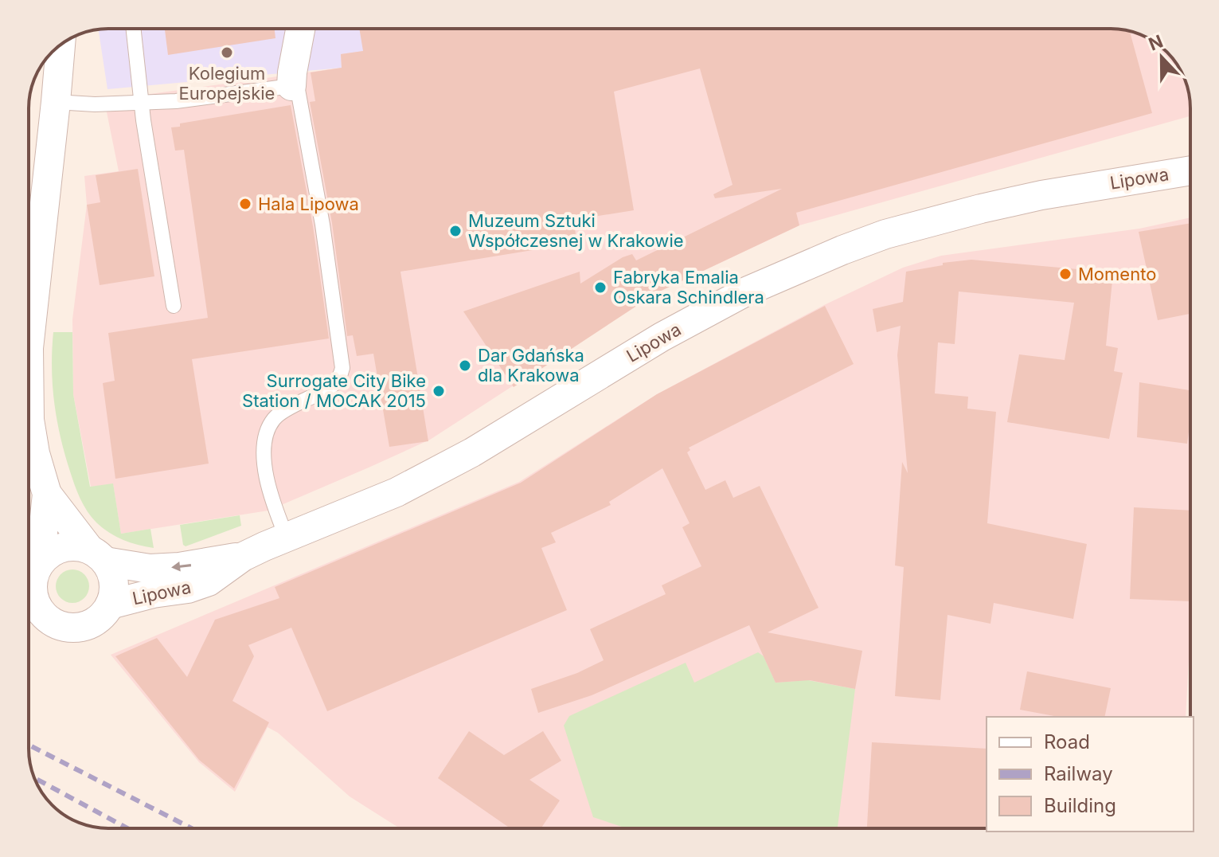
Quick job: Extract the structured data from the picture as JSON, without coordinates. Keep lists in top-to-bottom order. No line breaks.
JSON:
{"streets":{"street":["Lipowa"]},"places":["Kolegium Europejskie","Hala Lipowa","Muzeum Sztuki Współczesnej w Krakowie","Momento","Fabryka Emalia Oskara Schindlera","Dar Gdańska dla Krakowa","Surrogate City Bike Station / MOCAK 2015"],"legend":["Road","Railway","Building"],"north":"top"}
